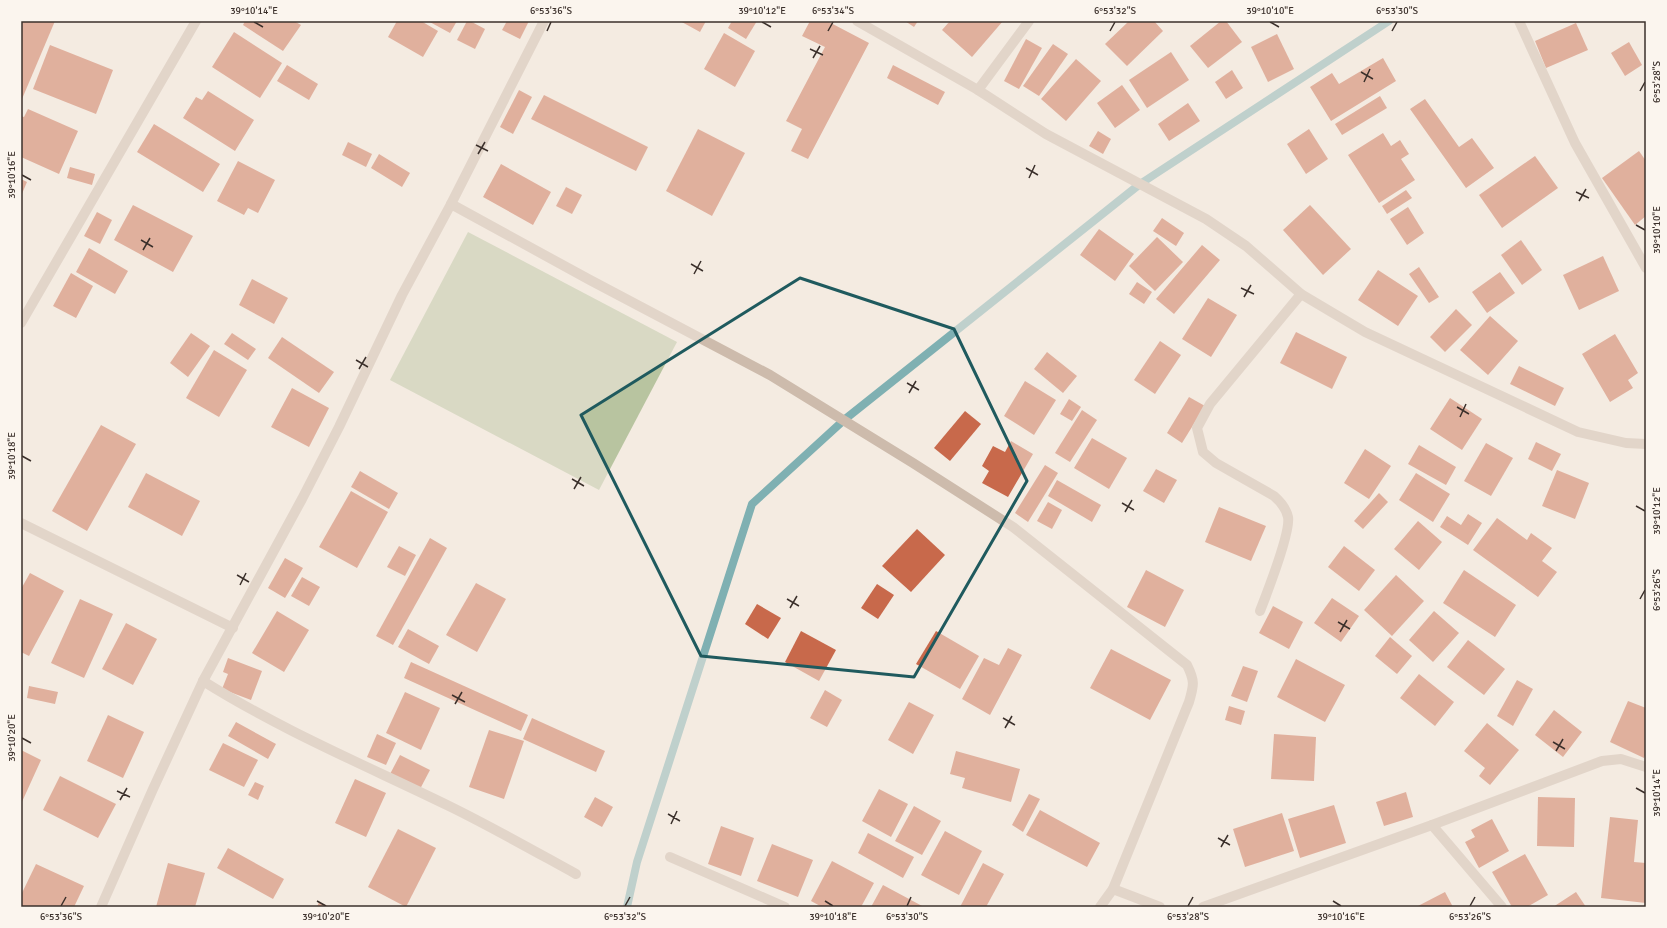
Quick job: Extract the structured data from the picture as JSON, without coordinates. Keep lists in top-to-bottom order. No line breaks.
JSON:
{"coordinates":["39°10'14\"E","6°53'36\"S","39°10'12\"E","6°53'34\"S","6°53'32\"S","39°10'10\"E","6°53'30\"S","6°53'28\"S","39°10'16\"E","39°10'18\"E","6°53'26\"S","39°10'20\"E"]}
